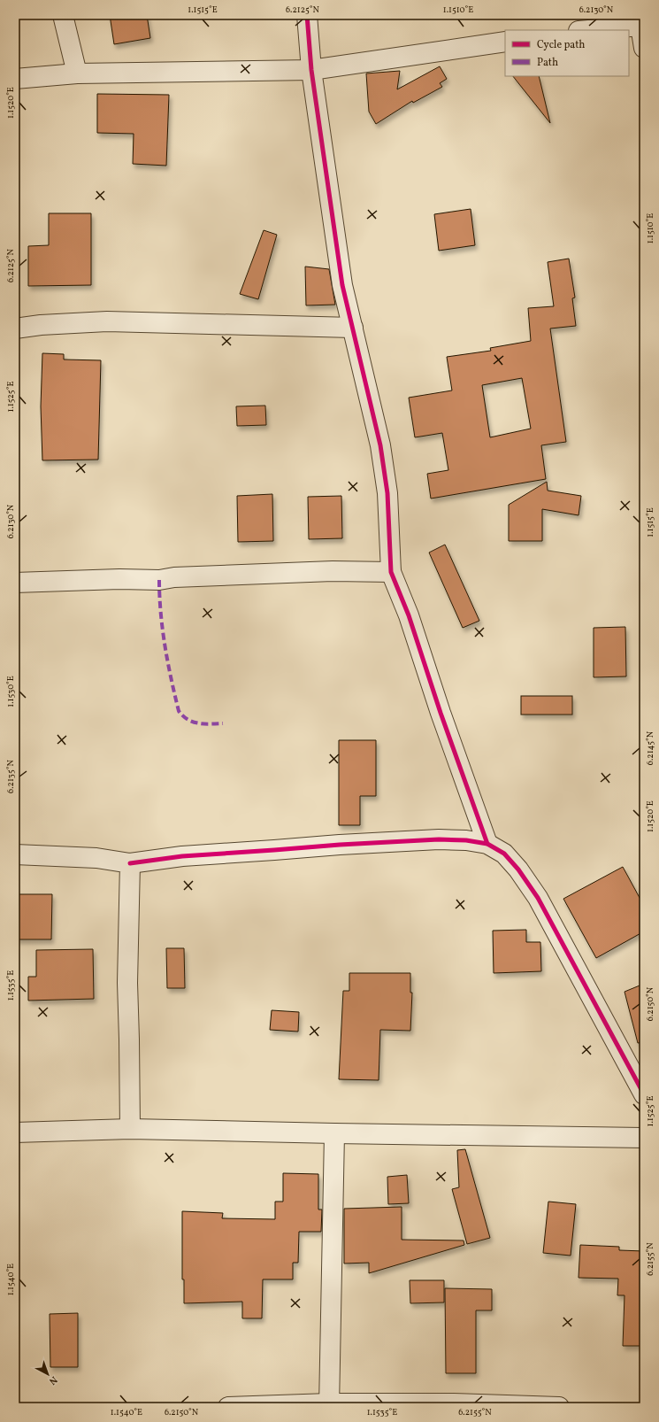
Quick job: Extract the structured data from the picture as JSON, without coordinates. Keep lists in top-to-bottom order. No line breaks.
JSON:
{"legend":["Cycle path","Path"],"north":"bottom right","coordinates":["1.1515°E","6.2125°N","1.1510°E","6.2130°N","1.1520°E","1.1525°E","1.1530°E","6.2145°N","6.2135°N","1.1535°E","6.2150°N","6.2155°N","1.1540°E"]}
